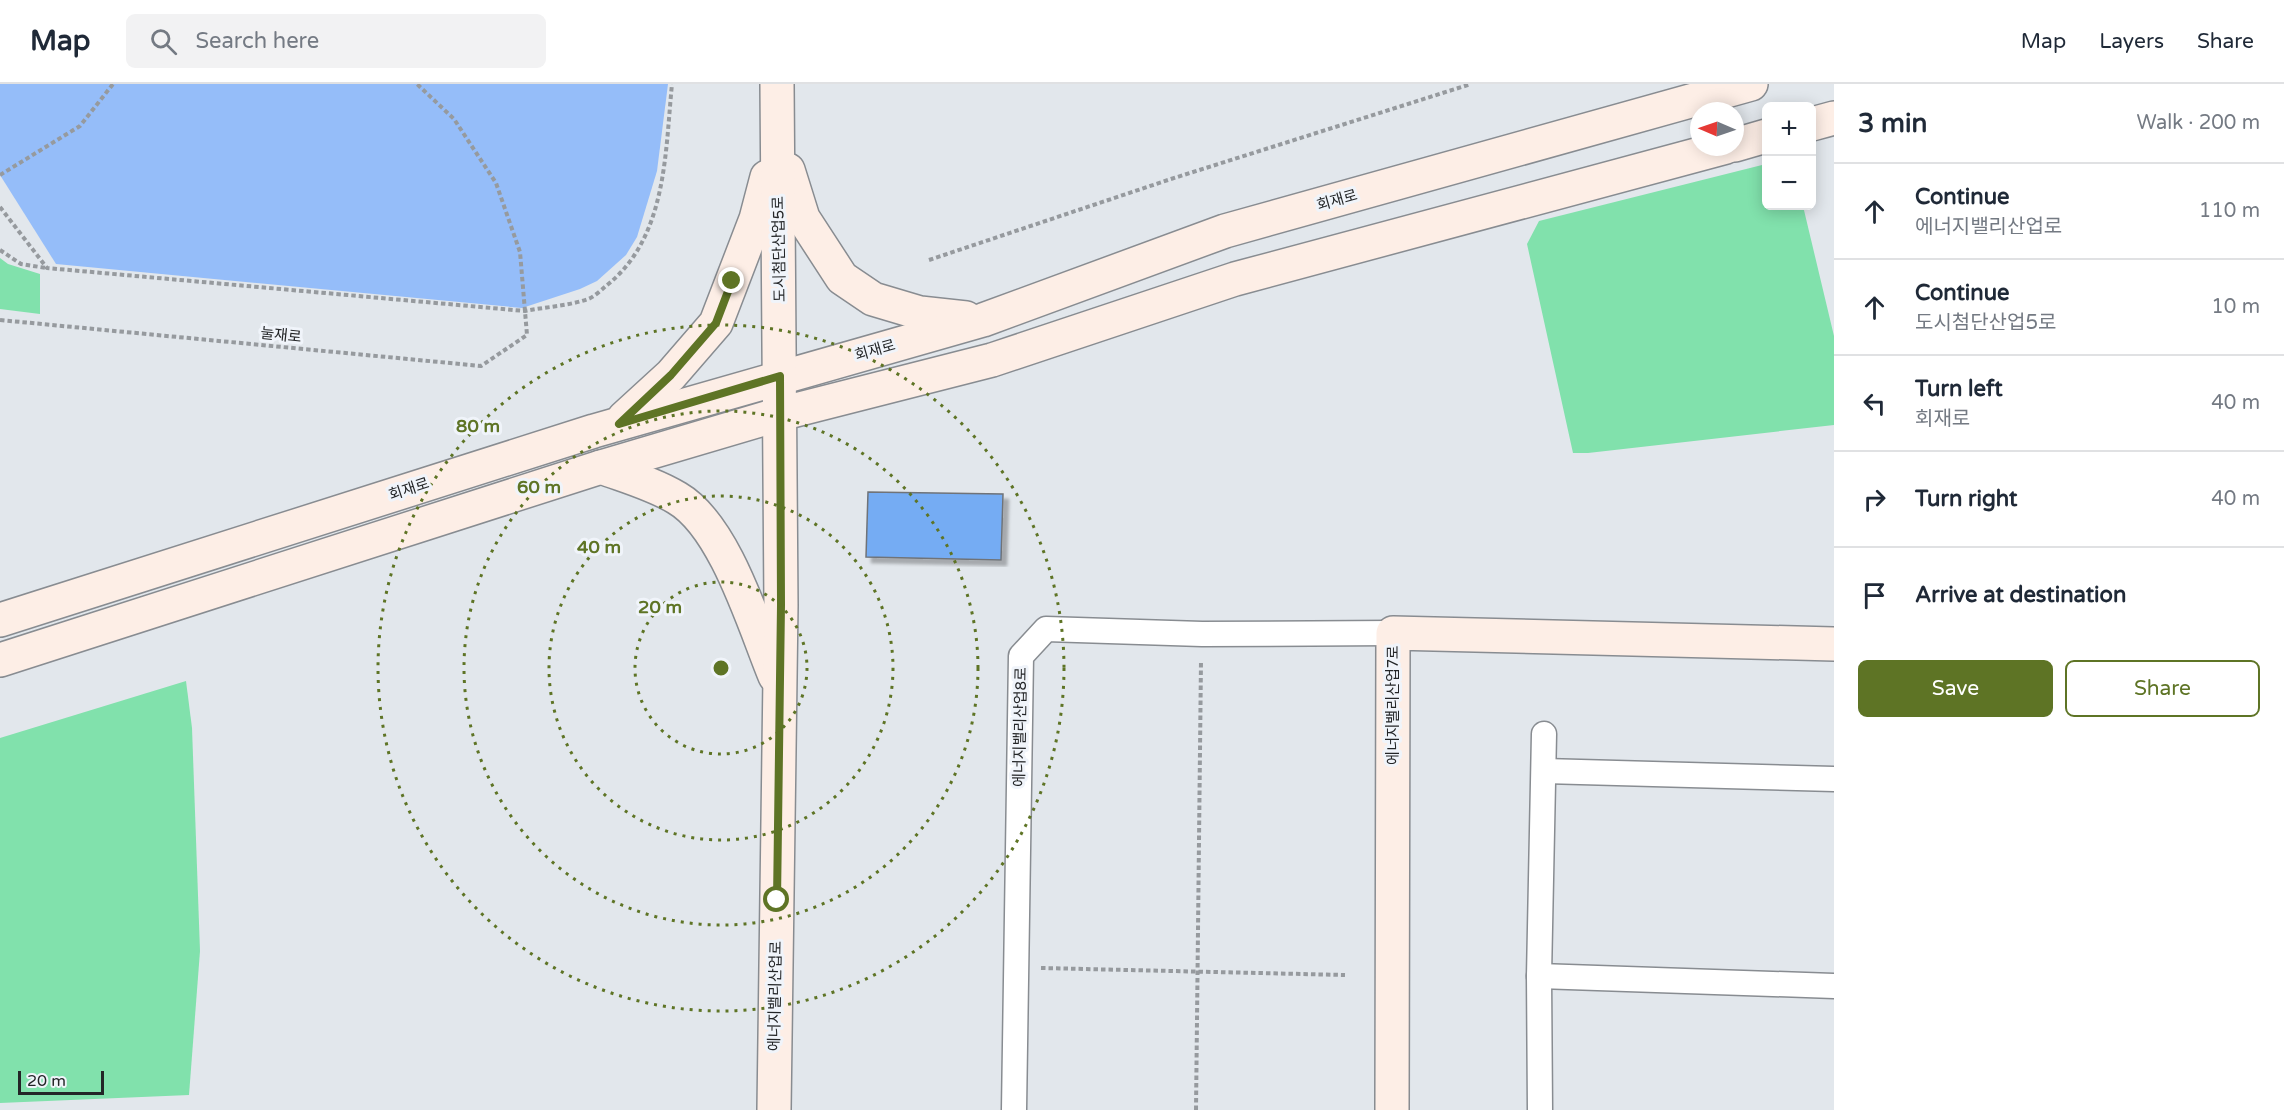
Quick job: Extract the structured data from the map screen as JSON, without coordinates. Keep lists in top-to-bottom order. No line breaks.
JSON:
{"streets":{"main road":["회재로","도시첨단산업5로","에너지밸리산업7로","에너지밸리산업로"],"street":["에너지밸리산업8로"],"path":["눌재로"]},"crossings":[["회재로","도시첨단산업5로"],["도시첨단산업5로","에너지밸리산업로"],["에너지밸리산업7로","에너지밸리산업8로"]],"scale_bar":"20 m","north":"left","page":{"header":"Map","search":"Search here","nav":["Map","Layers","Share"],"heading":["3 min","Walk · 200 m"],"map_buttons":["+","−"],"list":[["Continue","에너지밸리산업로","110 m"],["Continue","도시첨단산업5로","10 m"],["Turn left","회재로","40 m"],["Turn right","40 m"],"Arrive at destination"],"buttons":["Save","Share"],"scale":"20 m"},"rings":["80 m","60 m","40 m","20 m"]}
